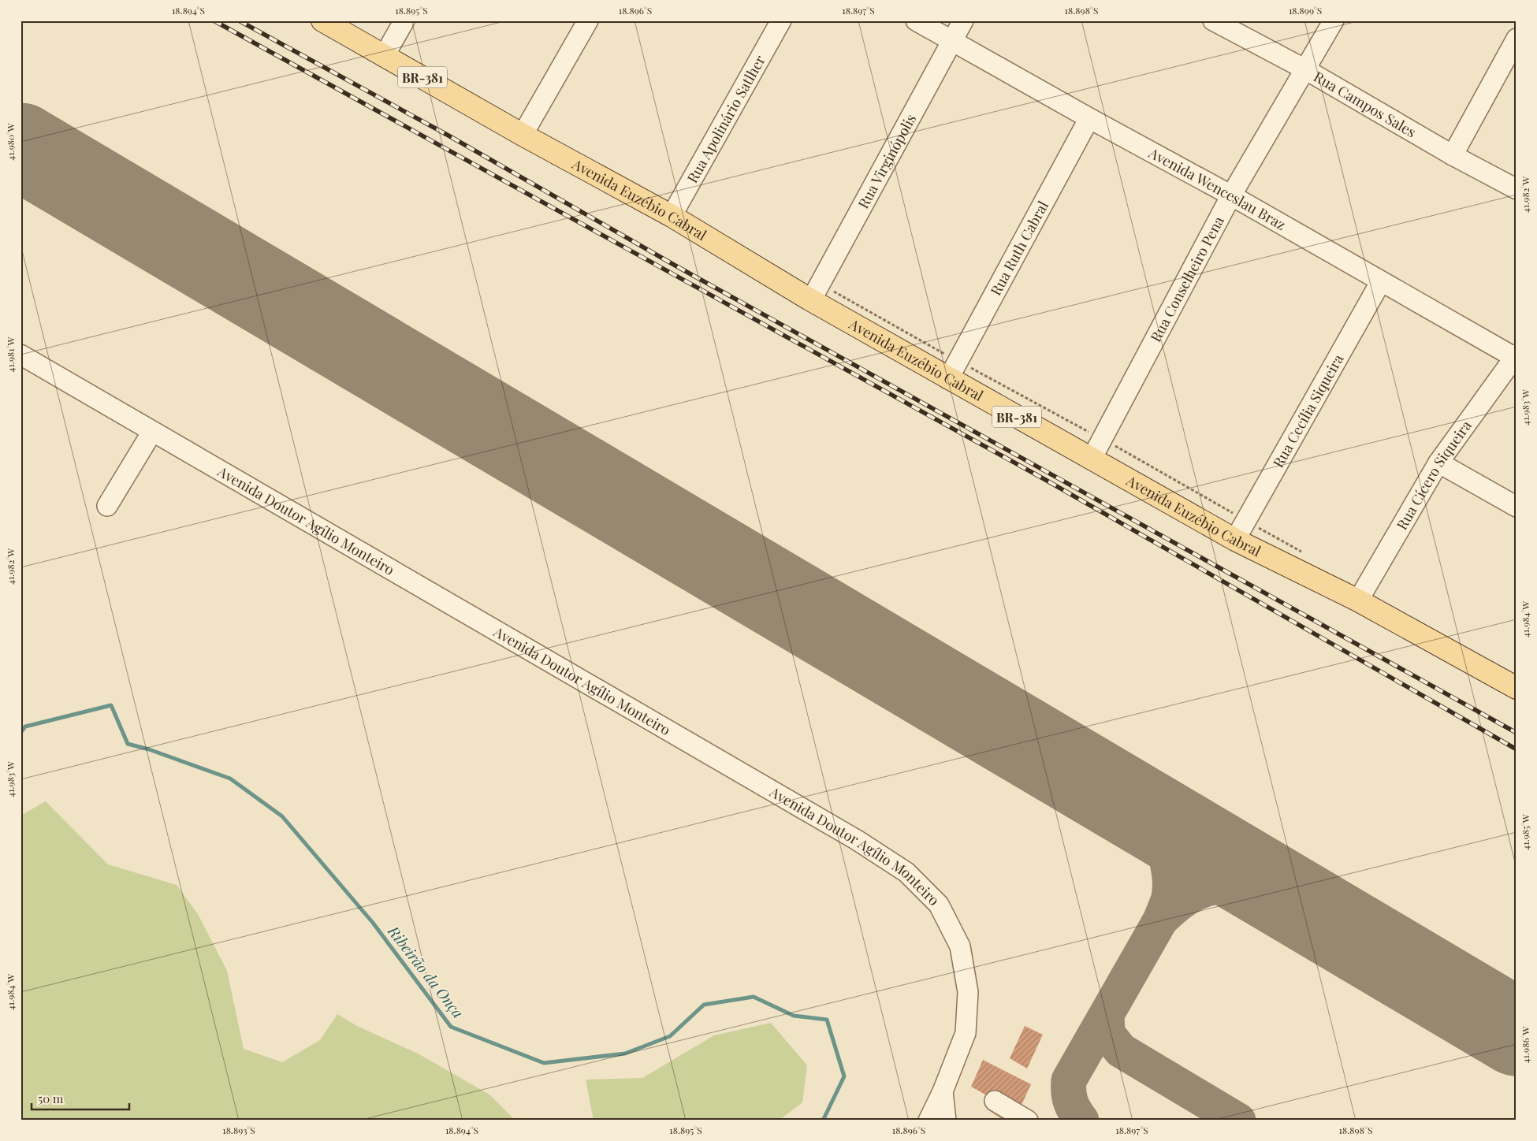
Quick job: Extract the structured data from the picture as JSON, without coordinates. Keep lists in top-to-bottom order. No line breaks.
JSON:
{"streets":{"main road":["BR-381","Avenida Euzébio Cabral"],"street":["Rua Campos Sales","Rua Apolinário Satlher","Rua Virginópolis","Avenida Wenceslau Braz","Rua Ruth Cabral","Rua Conselheiro Pena","Rua Cecília Siqueira","Rua Cícero Siqueira","Avenida Doutor Agílio Monteiro"]},"crossings":[["Rua Campos Sales","Rua Conselheiro Pena"],["Rua Apolinário Satlher","Avenida Euzébio Cabral"],["Rua Virginópolis","Avenida Wenceslau Braz"],["Rua Virginópolis","Avenida Euzébio Cabral"],["Avenida Wenceslau Braz","Rua Ruth Cabral"],["Avenida Wenceslau Braz","Rua Conselheiro Pena"],["Avenida Wenceslau Braz","Rua Cecília Siqueira"],["Avenida Wenceslau Braz","Rua Cícero Siqueira"],["Avenida Euzébio Cabral","Rua Ruth Cabral"],["Avenida Euzébio Cabral","Rua Conselheiro Pena"],["Avenida Euzébio Cabral","Rua Cecília Siqueira"],["Avenida Euzébio Cabral","Rua Cícero Siqueira"]],"water":["Ribeirão da Onça"],"scale_bar":"50 m","coordinates":["18.894°S","18.895°S","18.896°S","18.897°S","18.898°S","18.899°S","41.980°W","41.982°W","41.981°W","41.983°W","41.984°W","41.985°W","41.986°W","18.893°S"]}
